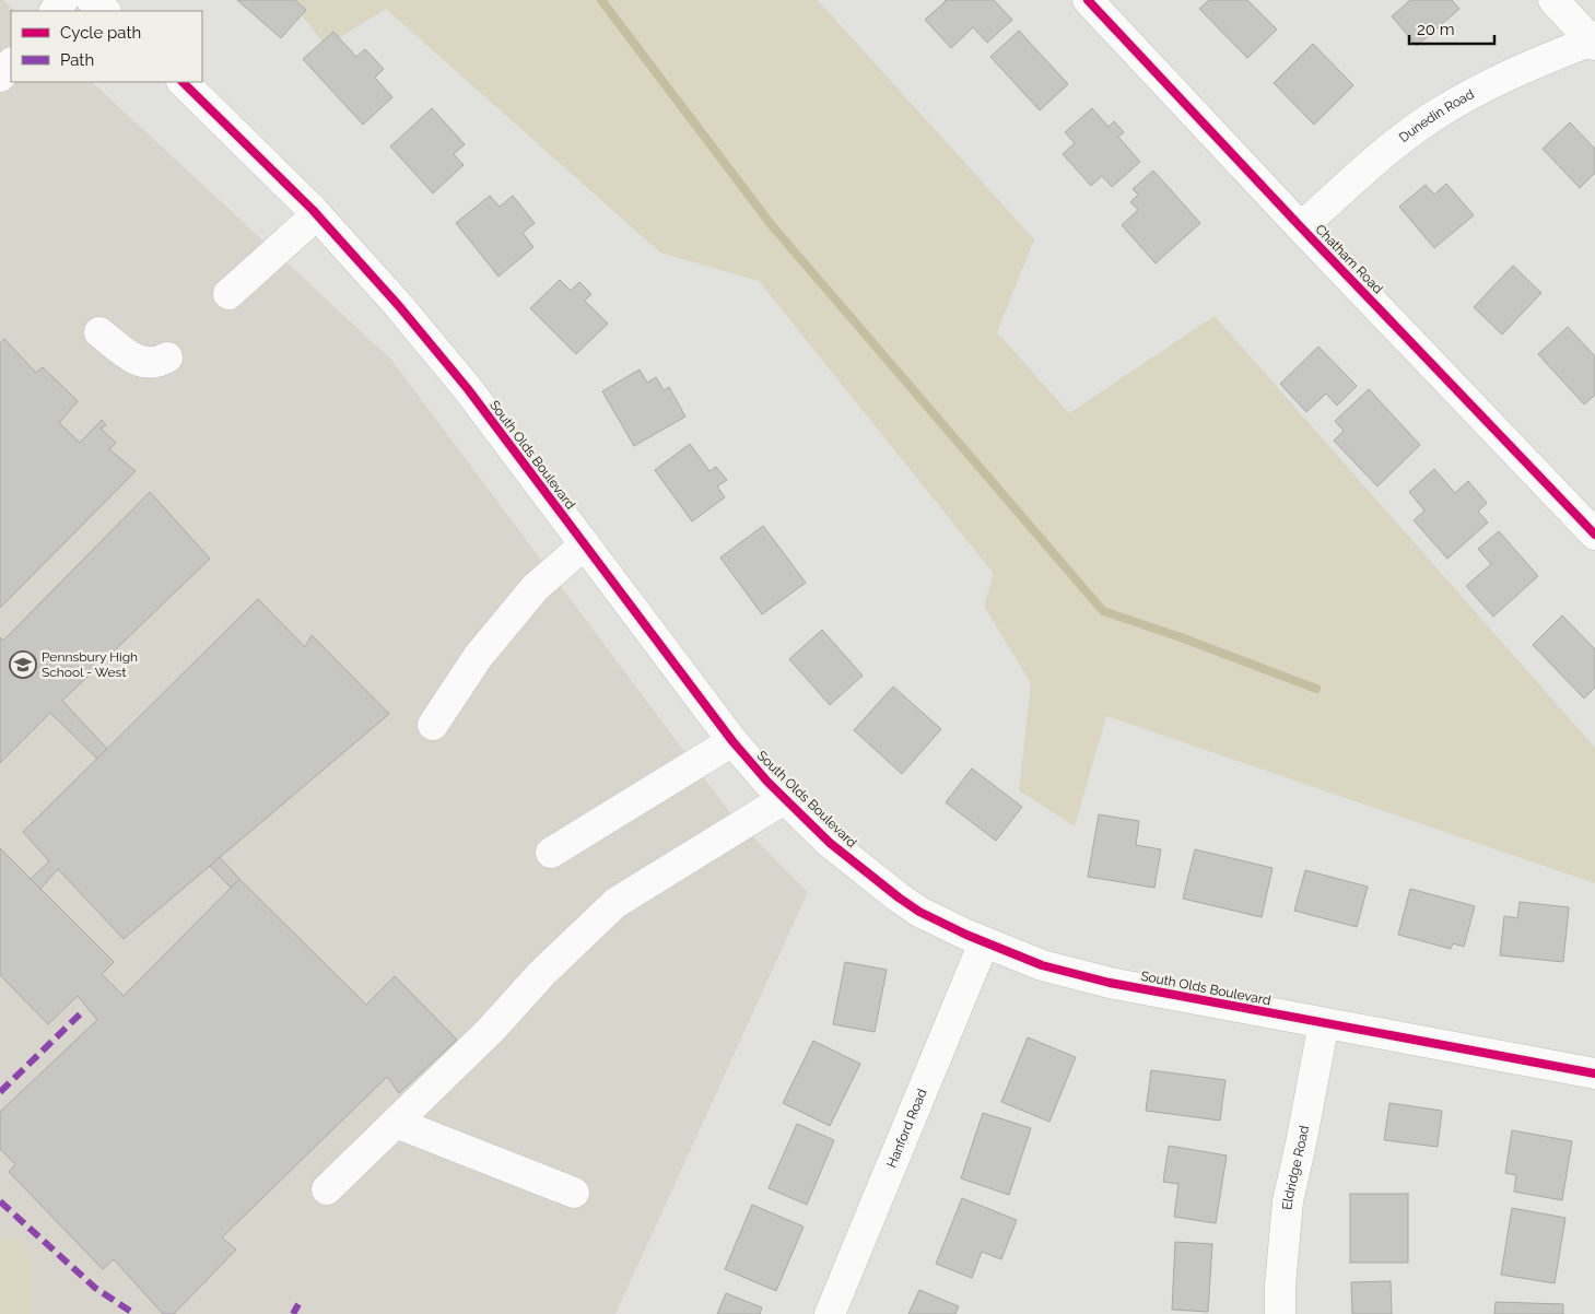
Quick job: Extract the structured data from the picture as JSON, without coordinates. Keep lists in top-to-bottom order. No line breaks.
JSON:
{"streets":{"street":["Dunedin Road","Chatham Road","South Olds Boulevard","Hanford Road","Eldridge Road"]},"crossings":[["Dunedin Road","Chatham Road"],["South Olds Boulevard","Hanford Road"],["South Olds Boulevard","Eldridge Road"]],"places":{"school or university":["Pennsbury High School - West"]},"legend":["Cycle path","Path"],"scale_bar":"20 m"}
